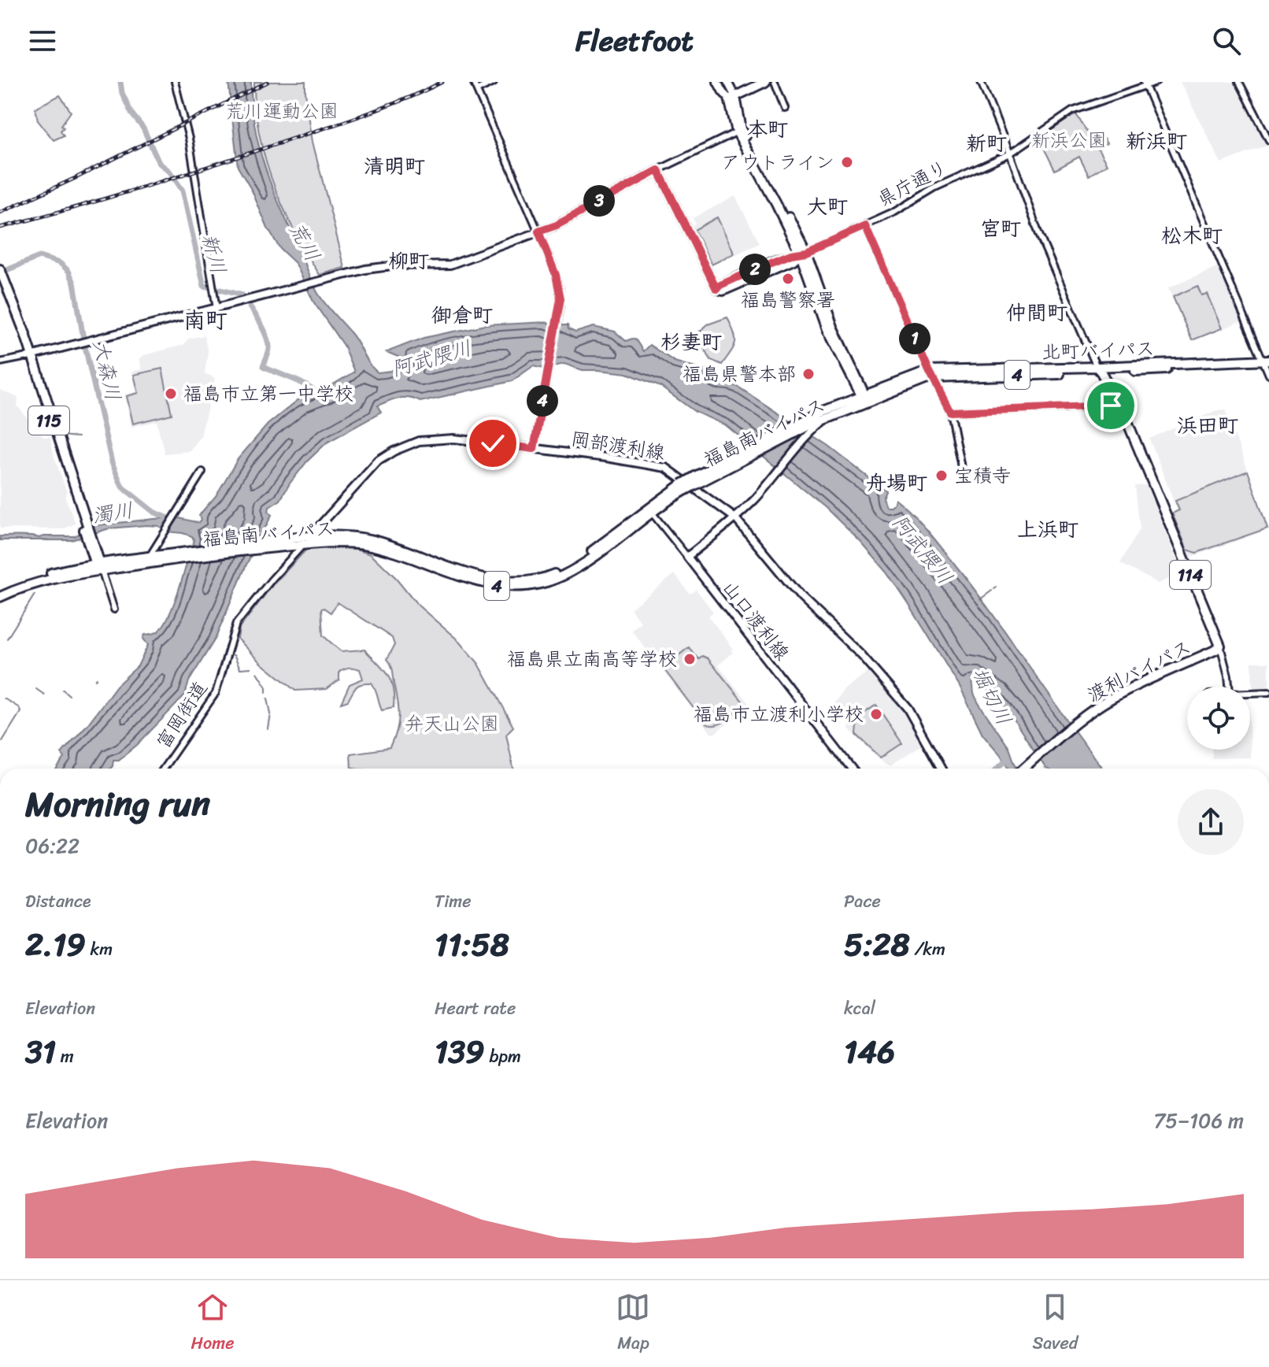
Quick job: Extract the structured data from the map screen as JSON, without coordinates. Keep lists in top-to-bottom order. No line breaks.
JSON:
{"streets":{"highway":["北町バイパス","4","115","福島南バイパス","114","渡利バイパス"],"main road":["県庁通り","岡部渡利線","山口渡利線"],"street":["富岡街道"]},"crossings":[["北町バイパス","4"],["北町バイパス","渡利バイパス"],["4","福島南バイパス"],["115","福島南バイパス"],["福島南バイパス","岡部渡利線"],["福島南バイパス","富岡街道"],["岡部渡利線","富岡街道"]],"districts":["本町","新浜町","新町","清明町","大町","宮町","松木町","柳町","仲間町","御倉町","南町","杉妻町","浜田町","舟場町","上浜町"],"water":["荒川","新川","阿武隈川","大森川","濁川","堀切川"],"parks":["荒川運動公園","新浜公園","弁天山公園"],"places":["アウトライン","福島警察署","福島県警本部","福島市立第一中学校","宝積寺","福島県立南高等学校","福島市立渡利小学校"],"page":{"header":"Fleetfoot","pins":["3","2","1","4"],"heading":["Morning run","06:22"],"stats":[["Distance","2.19 km"],["Time","11:58"],["Pace","5:28 /km"],["Elevation","31 m"],["Heart rate","139 bpm"],["kcal","146"]],"chart":["Elevation","75–106 m"],"tabs":["Home","Map","Saved"]}}
